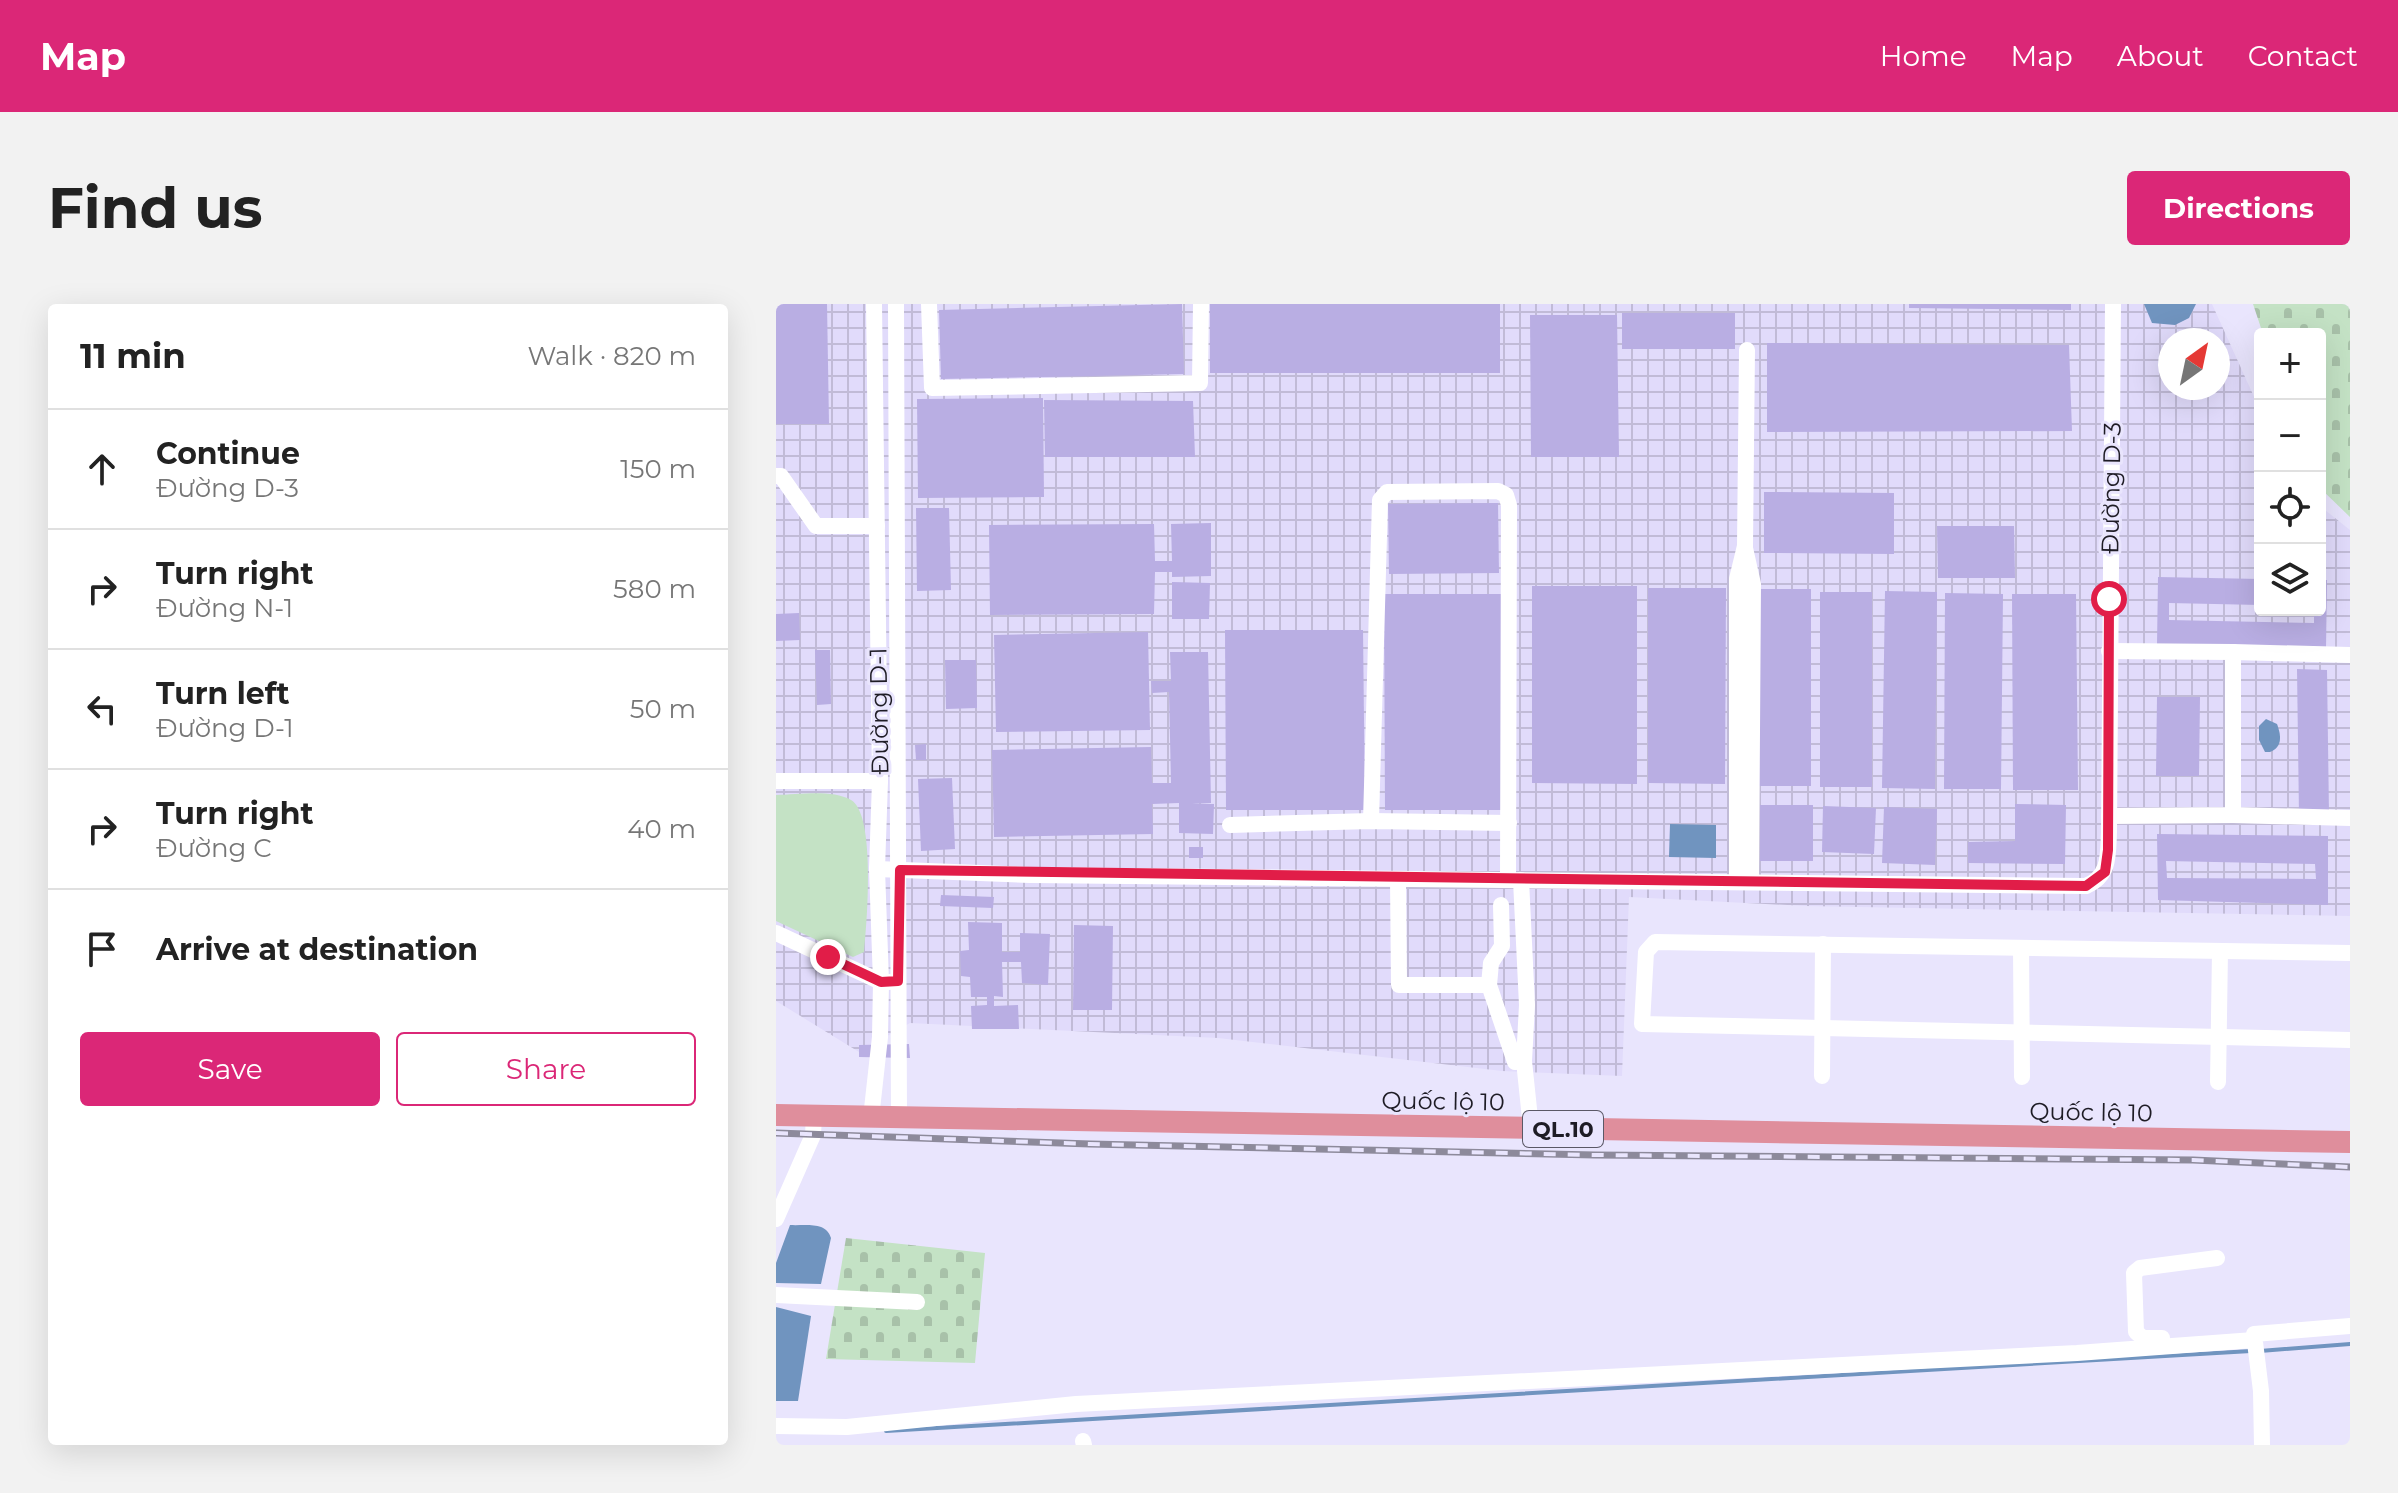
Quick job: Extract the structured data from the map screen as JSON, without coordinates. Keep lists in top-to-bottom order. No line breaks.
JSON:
{"streets":{"highway":["Quốc lộ 10","QL.10"],"street":["Đường D-3","Đường D-1"]},"crossings":[["Đường D-1","Quốc lộ 10"]],"north":"top right","page":{"header":"Map","nav":["Home","Map","About","Contact"],"buttons":["Directions",["Save","Share"]],"title":"Find us","heading":["11 min","Walk · 820 m"],"map_buttons":["+","−"],"list":[["Continue","Đường D-3","150 m"],["Turn right","Đường N-1","580 m"],["Turn left","Đường D-1","50 m"],["Turn right","Đường C","40 m"],"Arrive at destination"]}}
